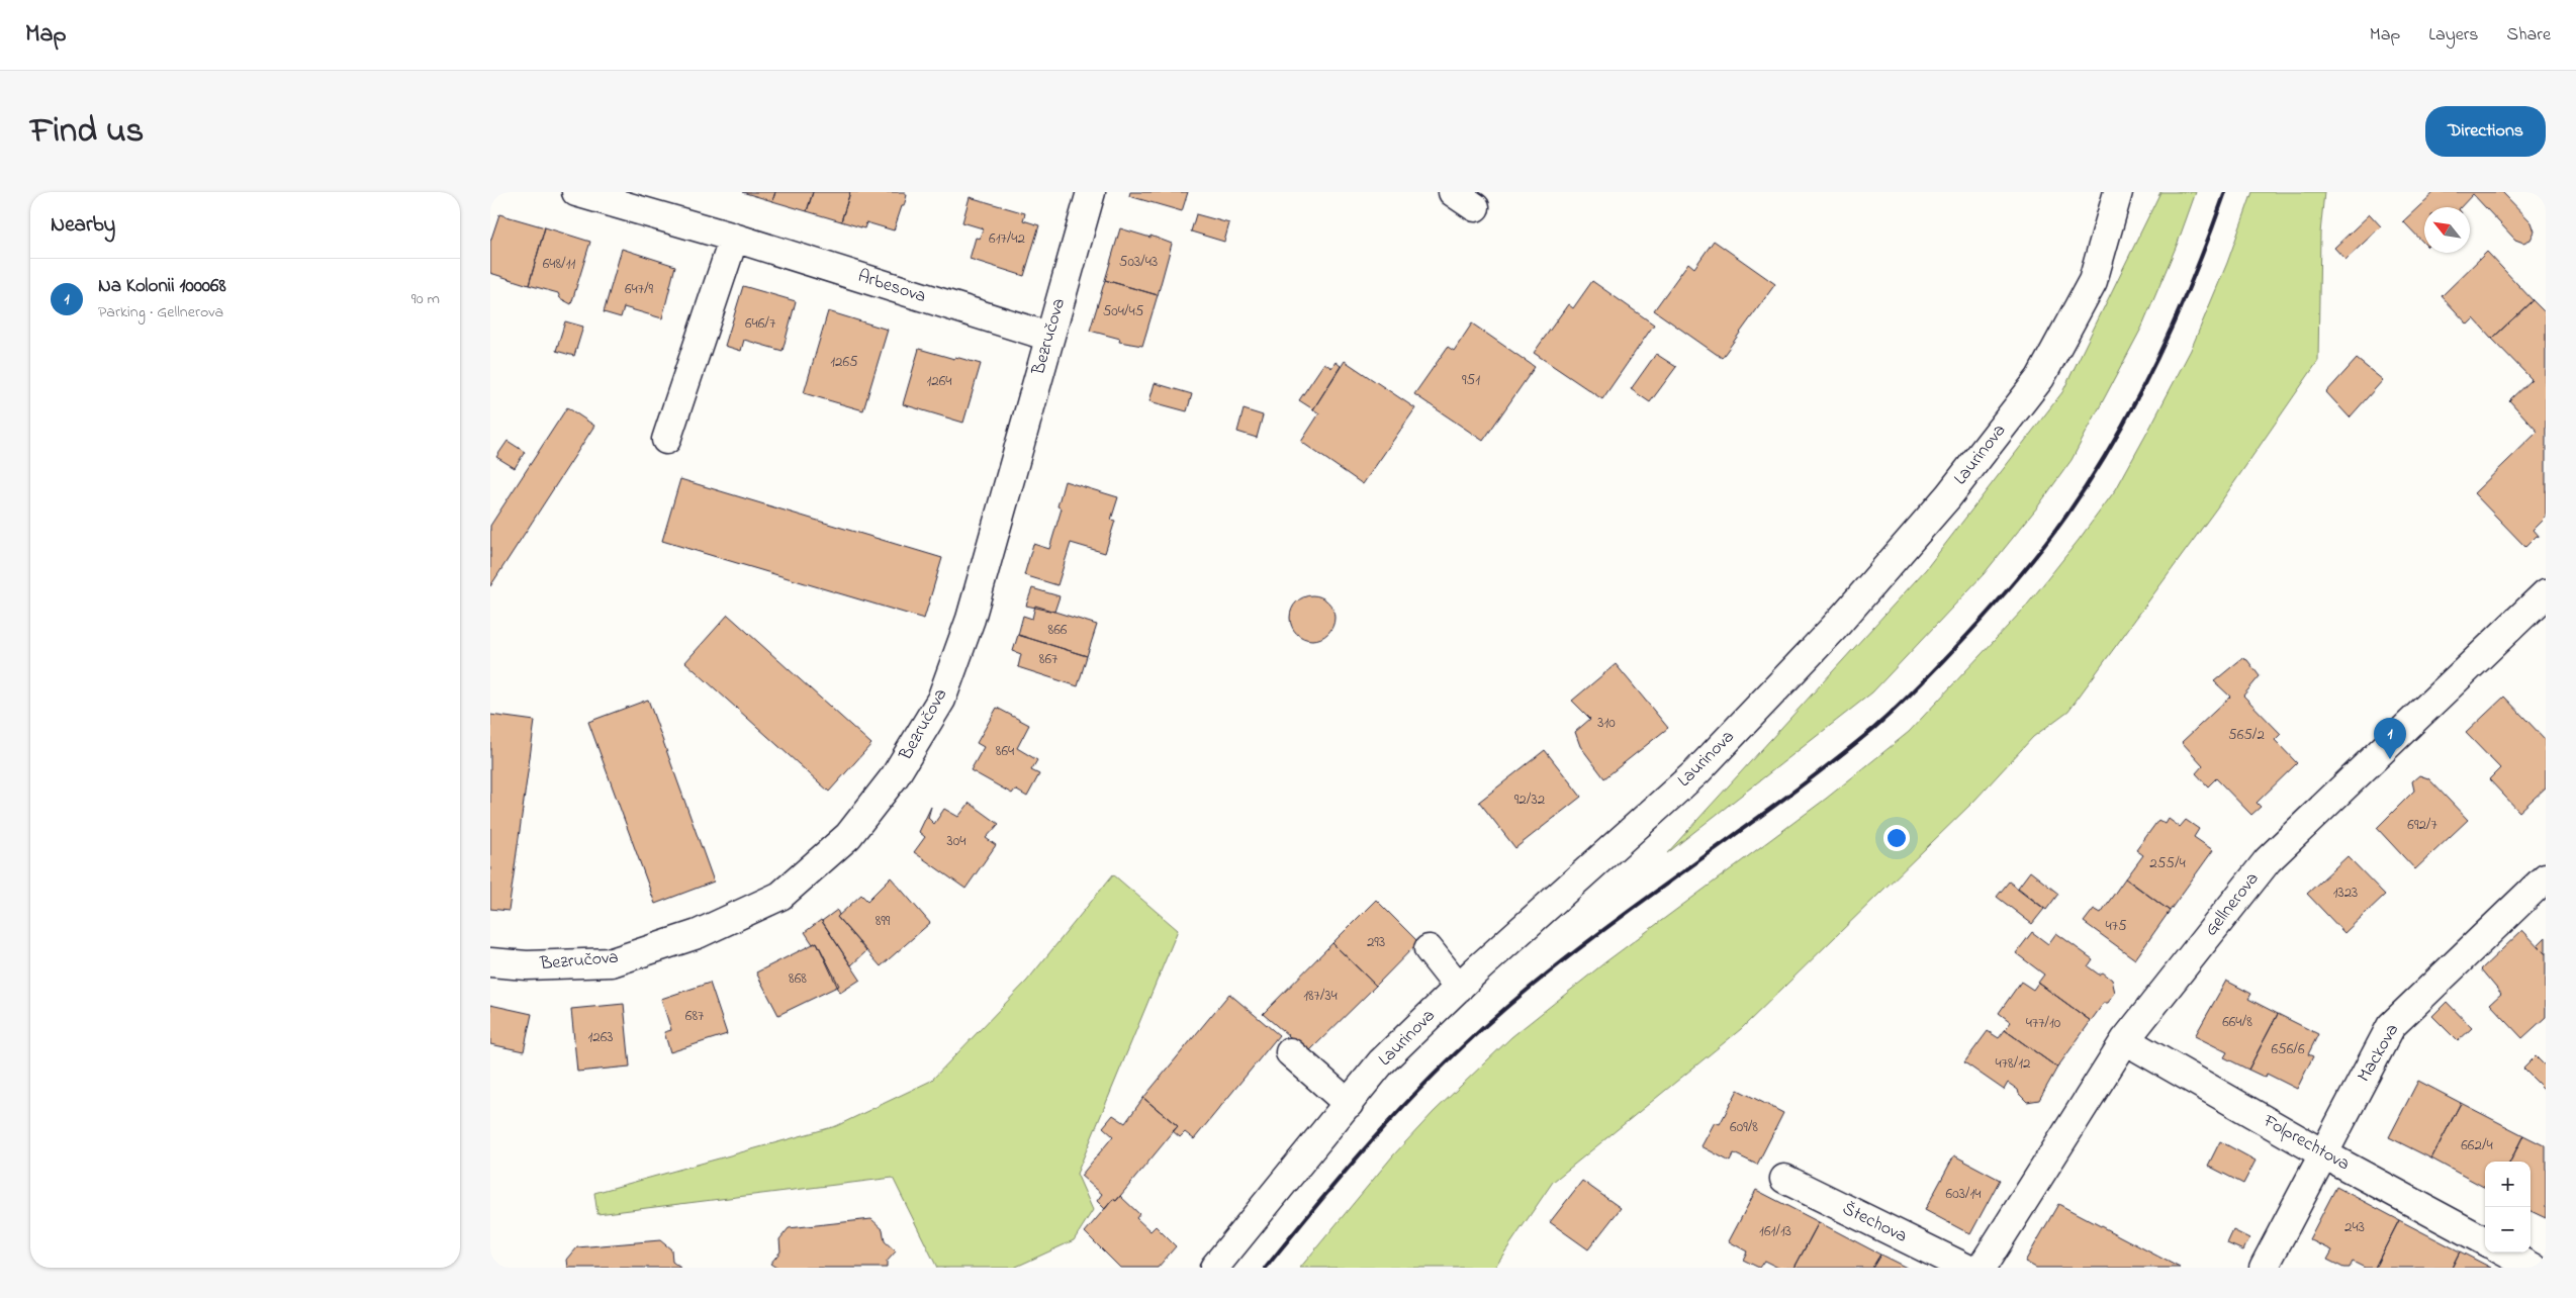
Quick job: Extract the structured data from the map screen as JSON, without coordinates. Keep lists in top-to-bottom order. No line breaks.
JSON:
{"streets":{"street":["Arbesova","Bezručova","Laurinova","Gellnerova","Mackova","Folprechtova","Štechova"]},"crossings":[["Arbesova","Bezručova"],["Gellnerova","Folprechtova"],["Mackova","Folprechtova"]],"house_numbers":["617/42","503/43","648/11","647/9","504/45","646/7","1265","951","1264","866","867","310","565/2","864","92/32","692/7","304","255/4","1323","899","475","293","868","187/34","687","664/8","477/10","1263","656/6","478/12","609/8","662/4","603/14","243","161/13"],"north":"top left","page":{"header":"Map","nav":["Map","Layers","Share"],"title":"Find us","buttons":"Directions","heading":"Nearby","list":[{"mark":"1","name":"Na Kolonii 100068","note":"Parking · Gellnerova","value":"90 m"}],"pins":"1","map_buttons":["+","−"]}}
